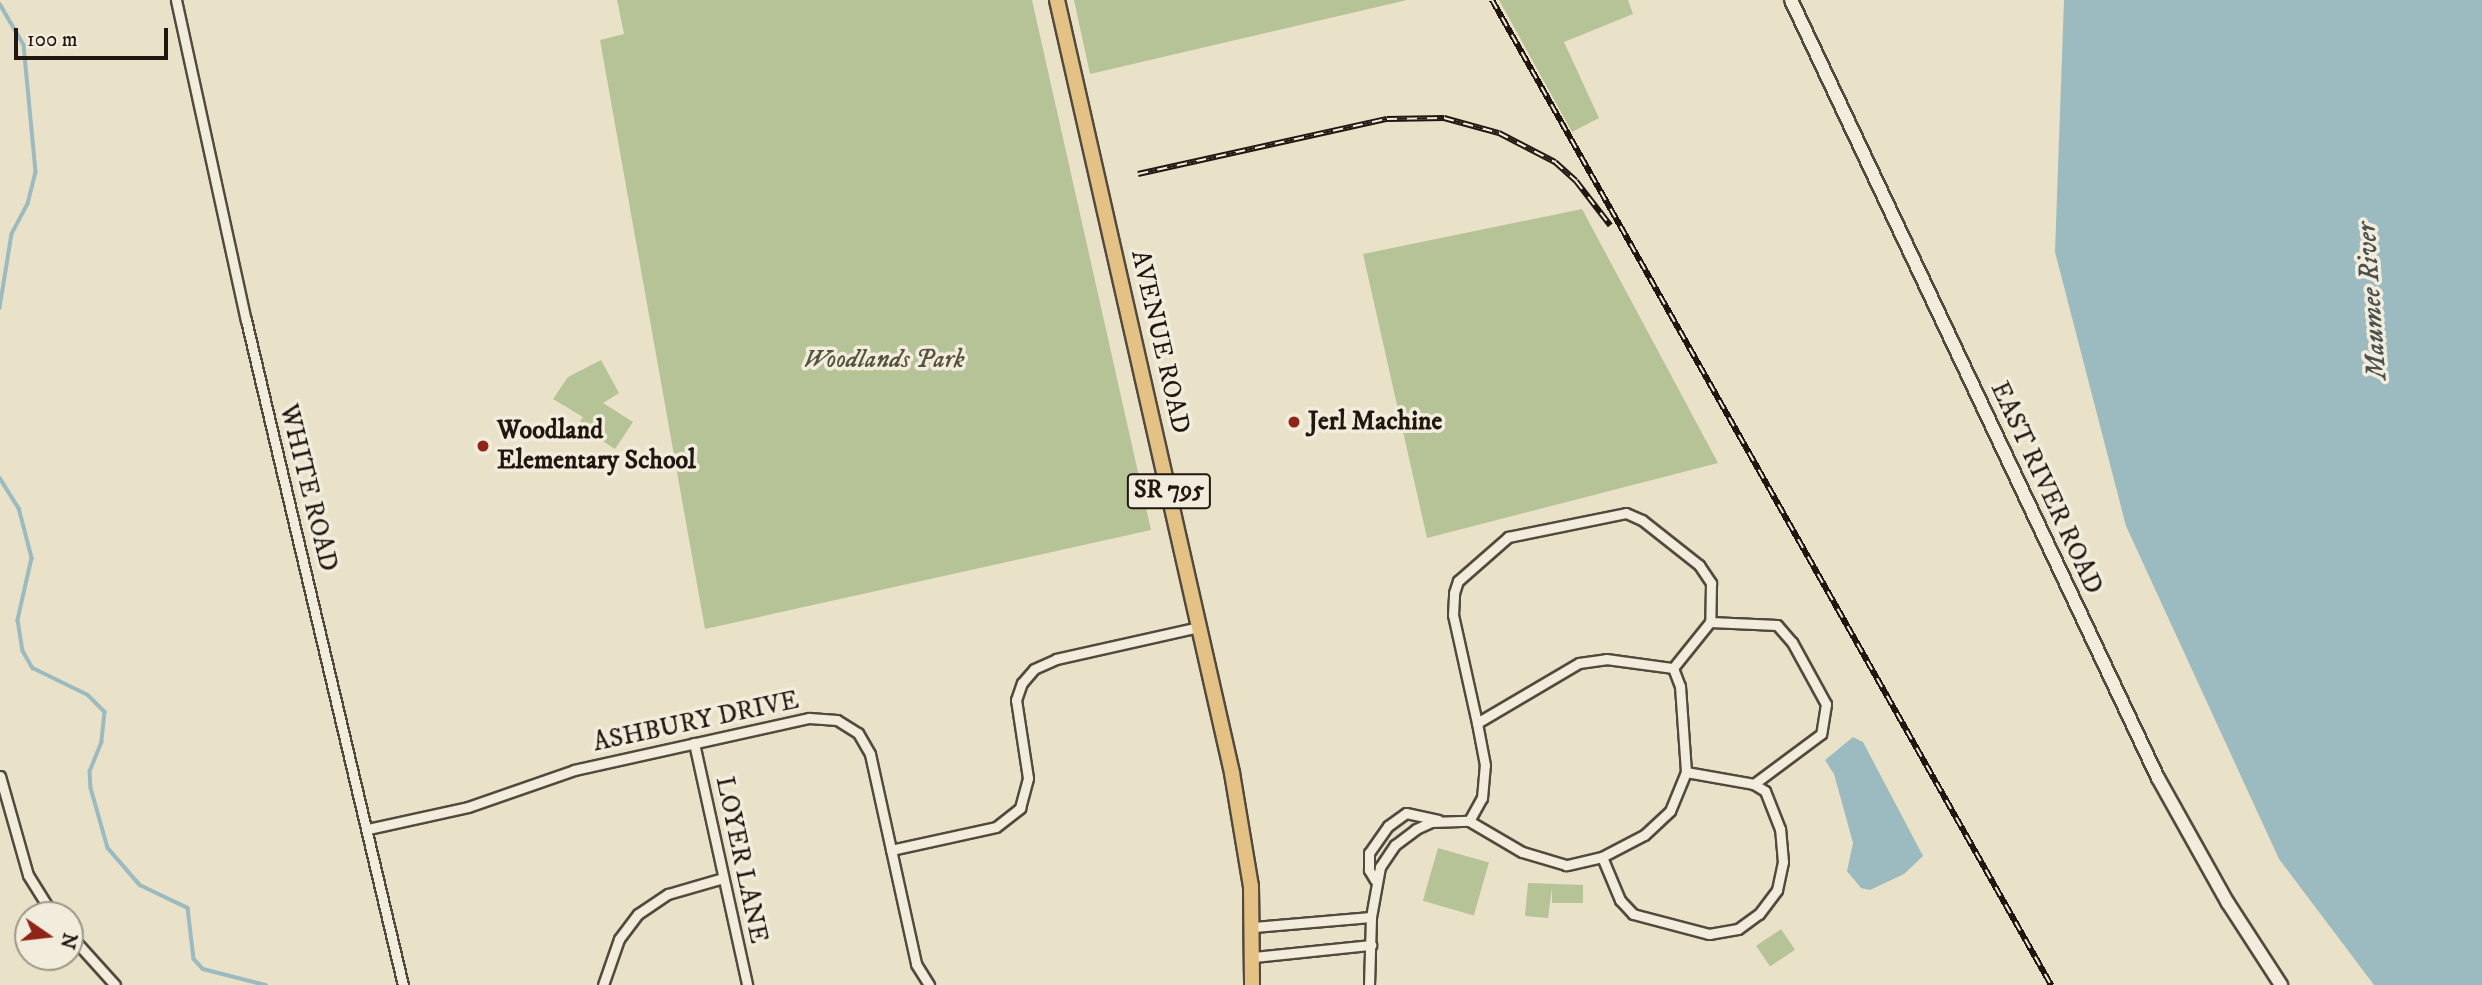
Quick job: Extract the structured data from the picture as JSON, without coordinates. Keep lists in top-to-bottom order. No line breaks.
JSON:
{"streets":{"main road":["AVENUE ROAD","EAST RIVER ROAD","SR 795"],"street":["WHITE ROAD","ASHBURY DRIVE","LOYER LANE"]},"crossings":[["WHITE ROAD","ASHBURY DRIVE"],["ASHBURY DRIVE","LOYER LANE"]],"water":["Maumee River"],"parks":["Woodlands Park"],"places":["Jerl Machine","Woodland Elementary School"],"scale_bar":"100 m","north":"right"}
